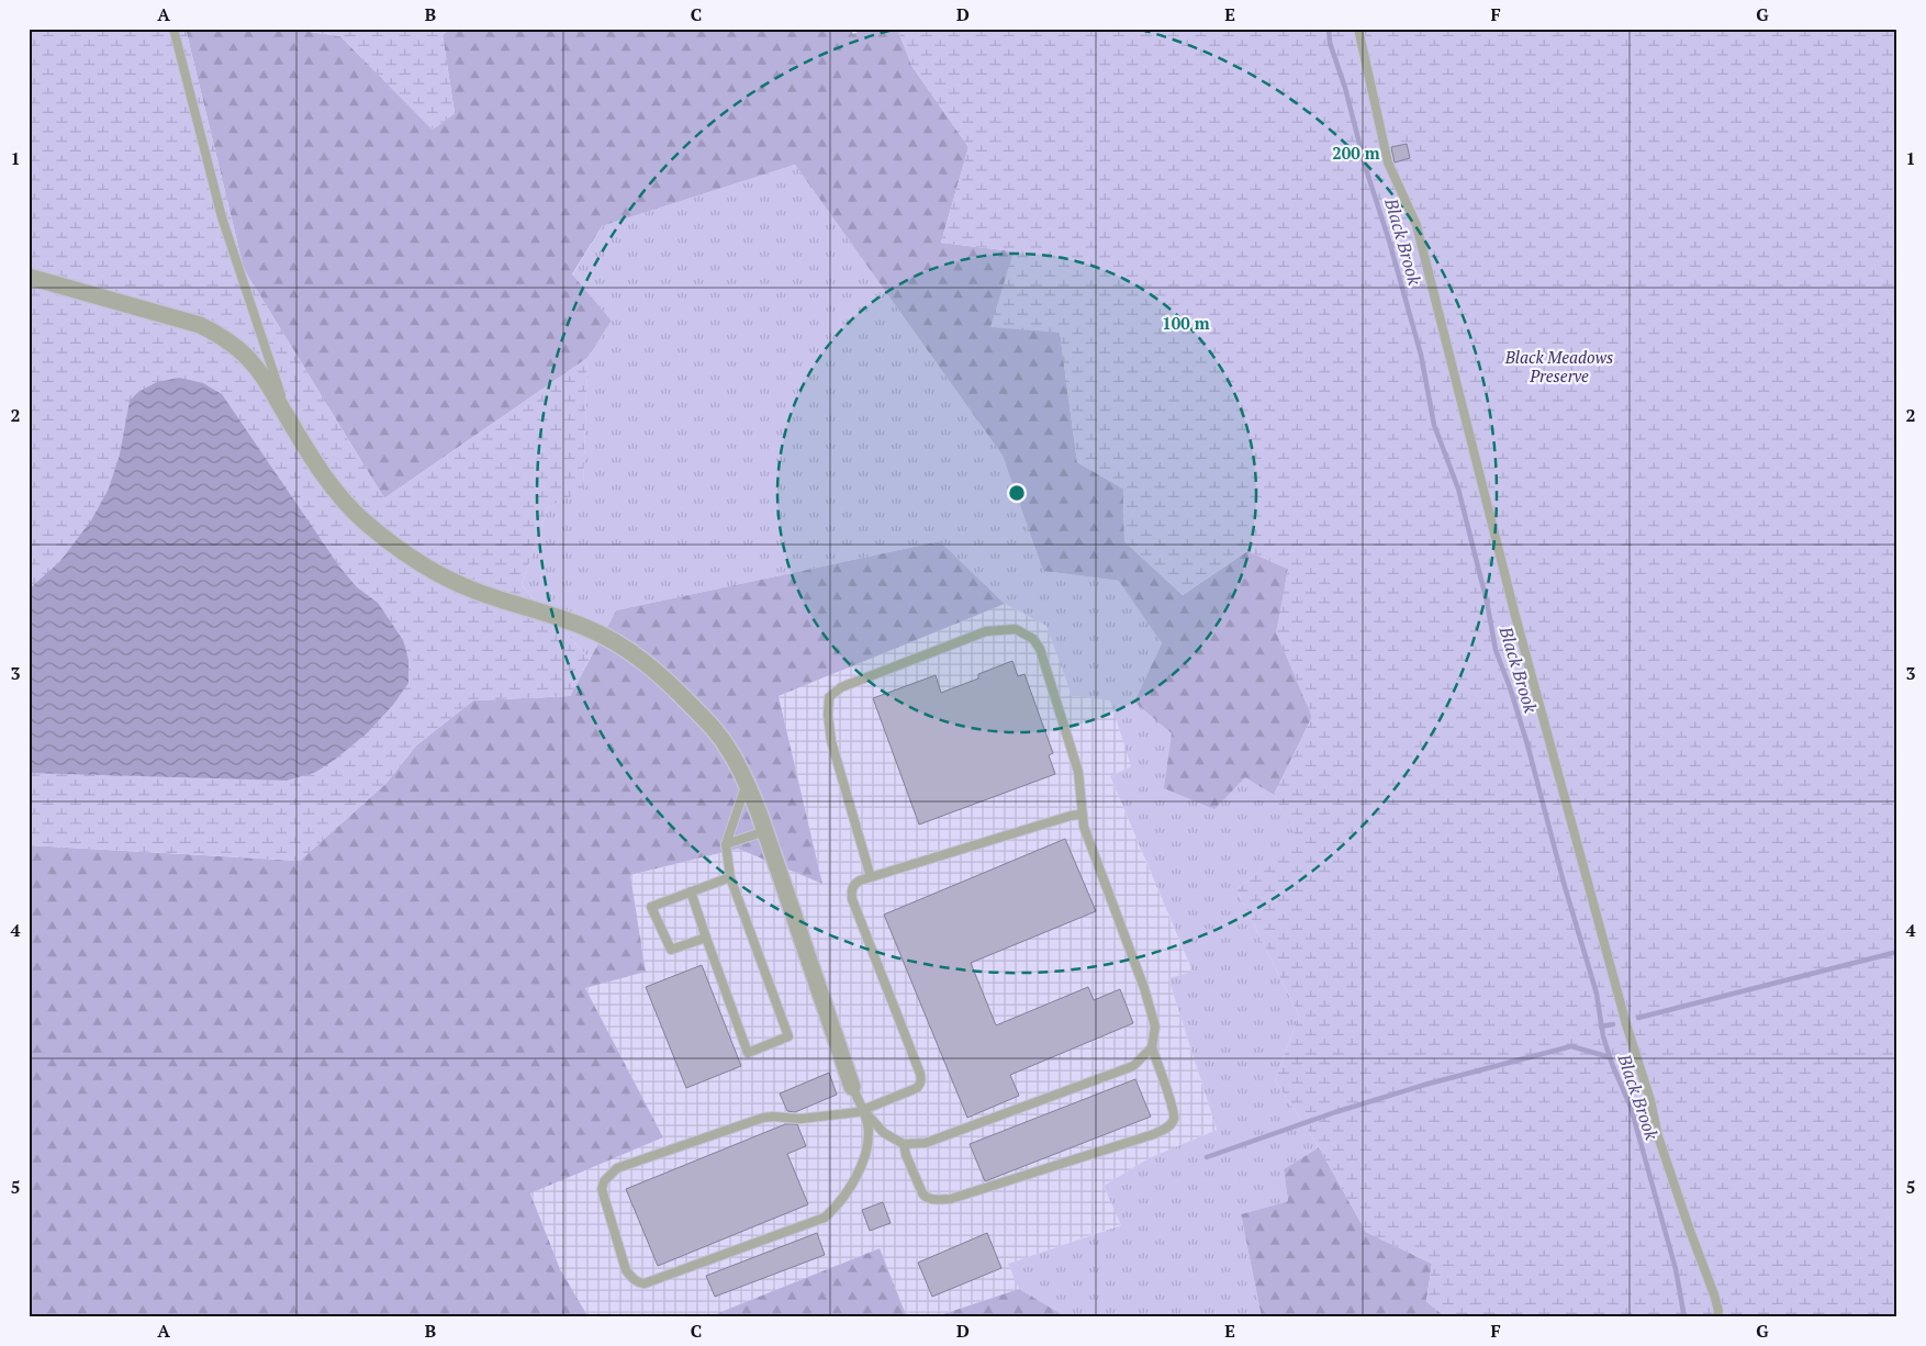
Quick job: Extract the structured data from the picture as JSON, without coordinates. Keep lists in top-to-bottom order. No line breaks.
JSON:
{"water":["Black Brook"],"parks":["Black Meadows Preserve"],"grid":{"columns":["A","B","C","D","E","F","G"],"rows":["1","2","3","4","5"]},"rings":["200 m","100 m"]}
